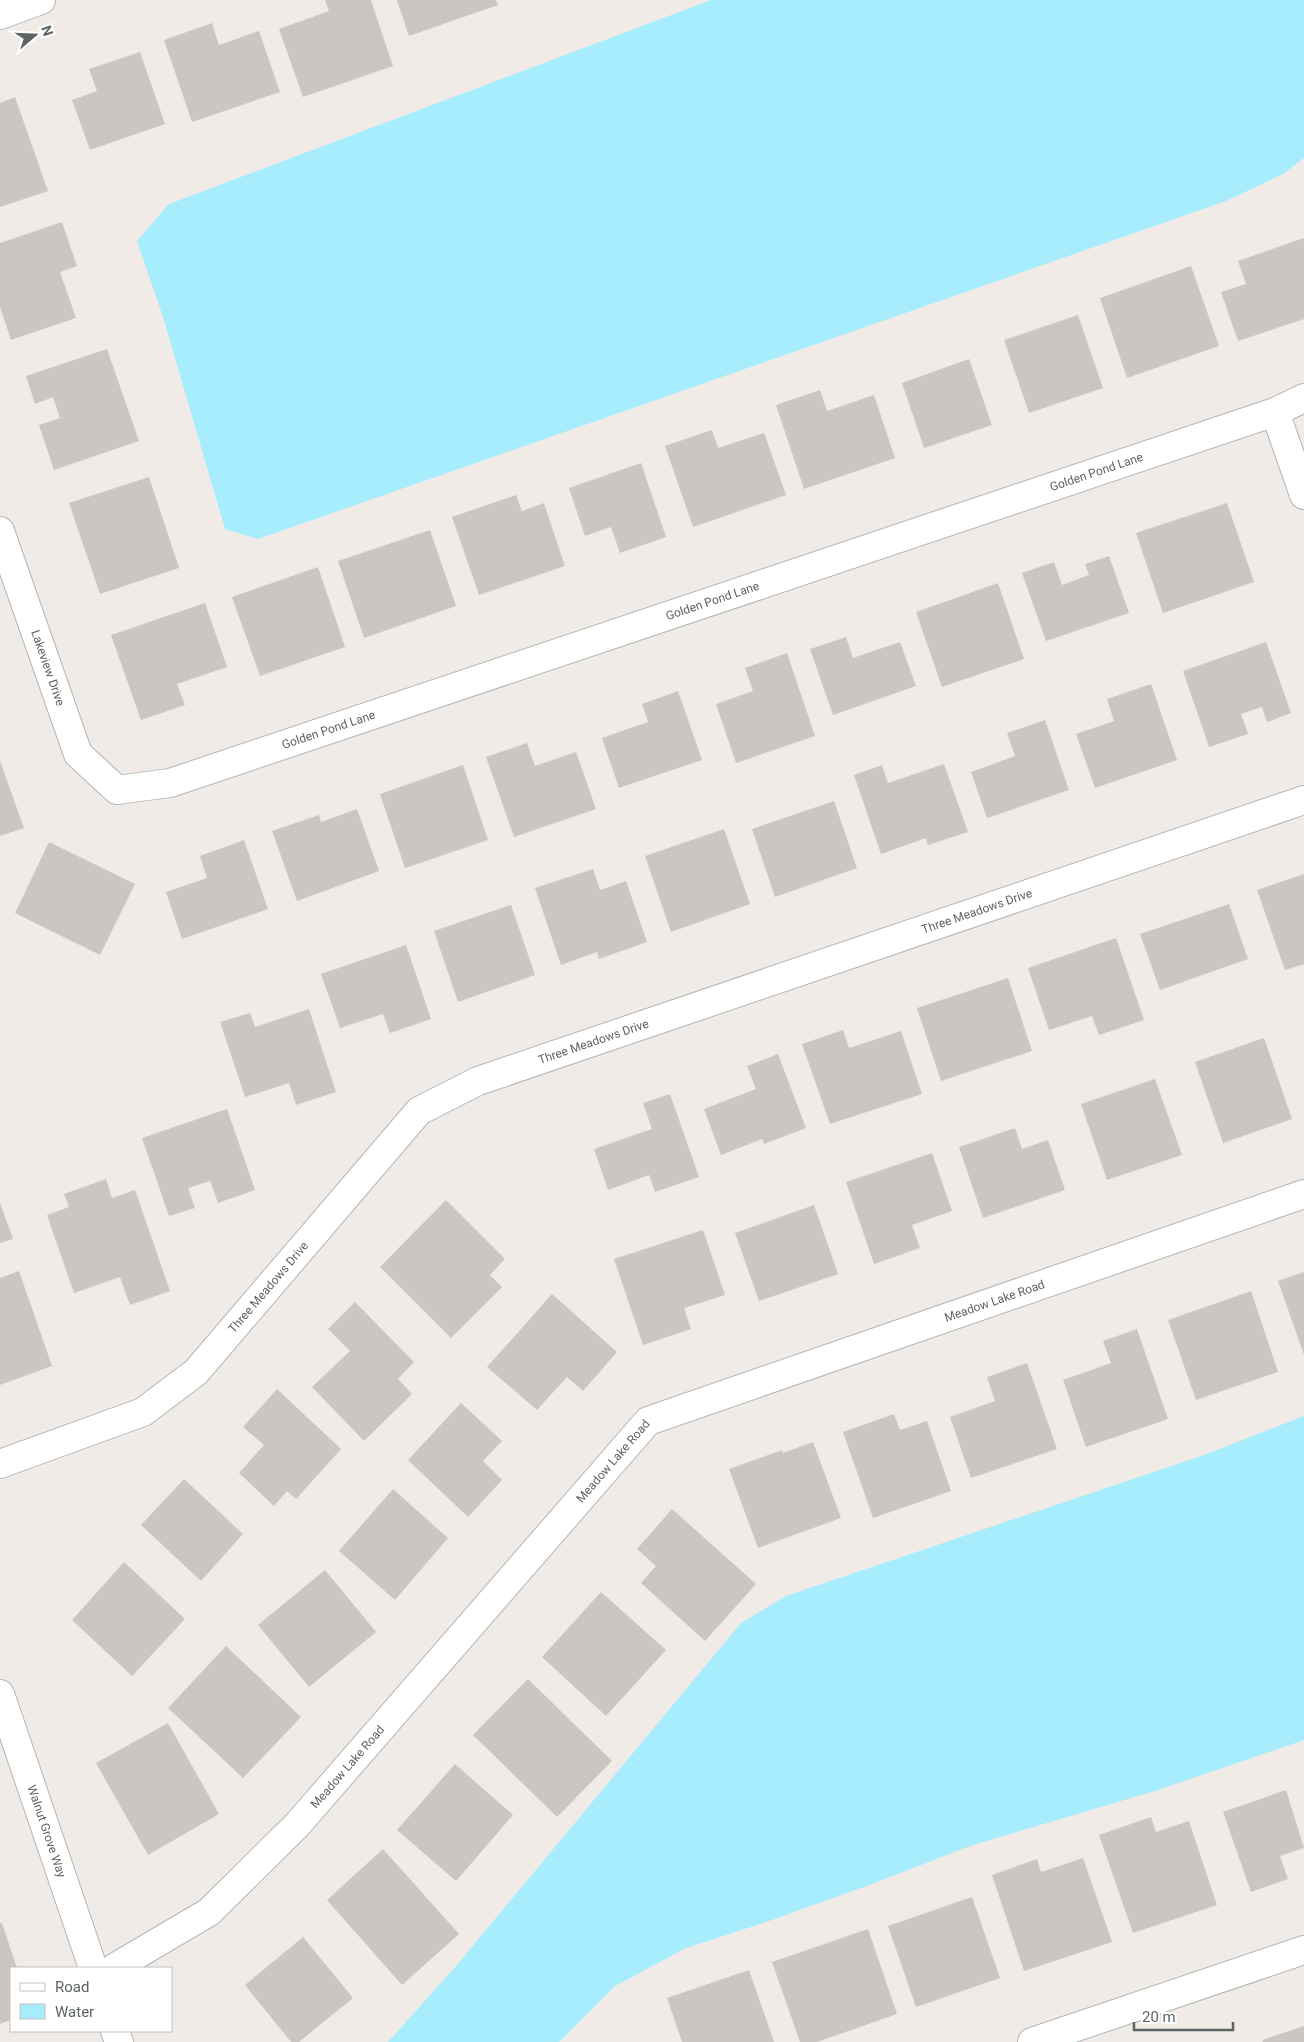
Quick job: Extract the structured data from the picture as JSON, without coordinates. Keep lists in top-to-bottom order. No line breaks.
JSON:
{"streets":{"street":["Golden Pond Lane","Lakeview Drive","Three Meadows Drive","Meadow Lake Road","Walnut Grove Way"]},"crossings":[["Golden Pond Lane","Lakeview Drive"]],"legend":["Road","Water"],"scale_bar":"20 m","north":"right"}
